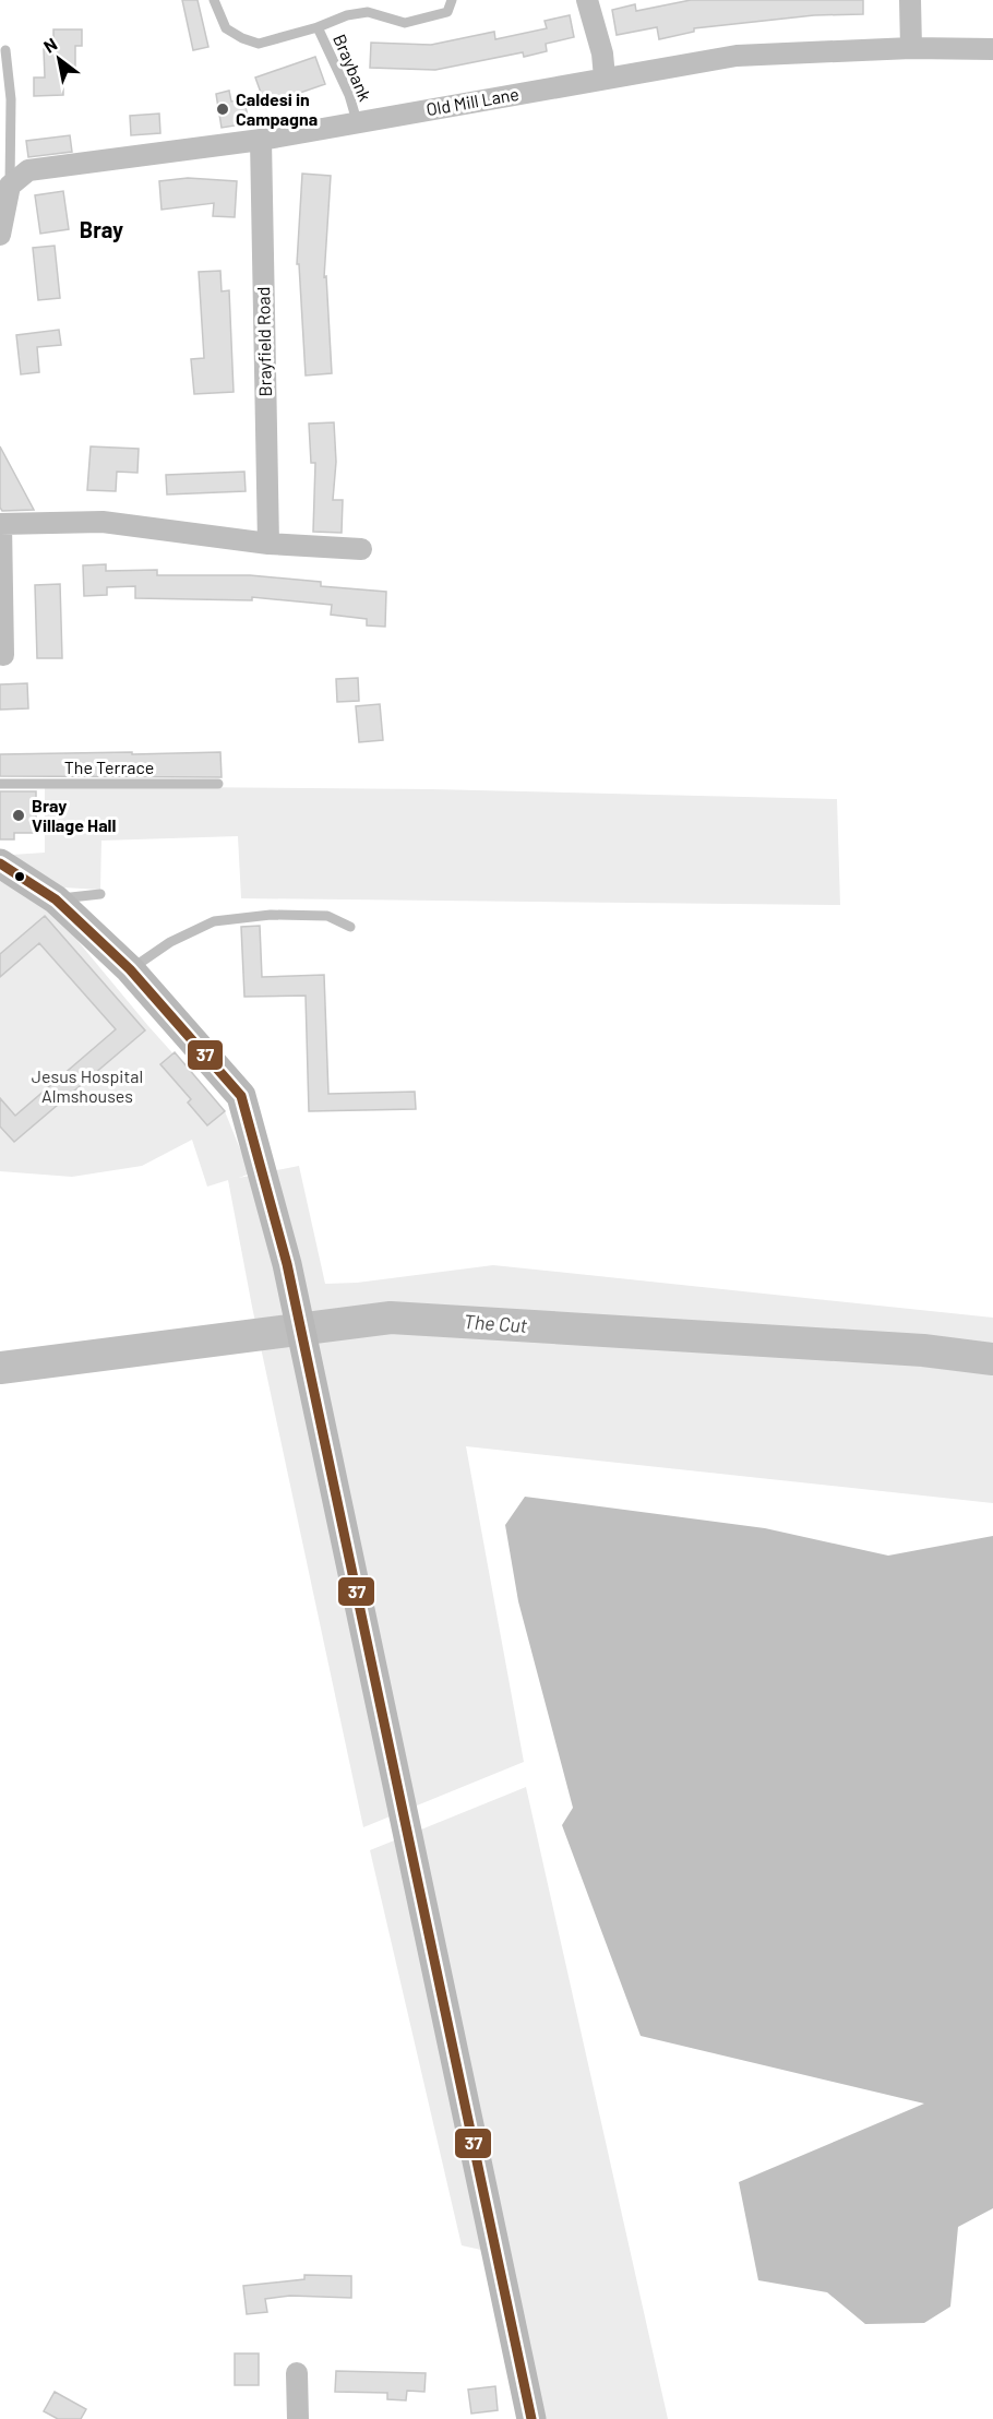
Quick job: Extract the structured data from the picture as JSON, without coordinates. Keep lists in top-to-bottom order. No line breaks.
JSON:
{"streets":{"street":["Old Mill Lane","Brayfield Road"],"lane":["Braybank","The Terrace"]},"crossings":[["Braybank","Old Mill Lane"],["Old Mill Lane","Brayfield Road"]],"districts":["Bray"],"water":["The Cut"],"parks":["Jesus Hospital Almshouses"],"places":["Caldesi in Campagna","Bray Village Hall"],"lines":["transit line 37"],"north":"top left"}
